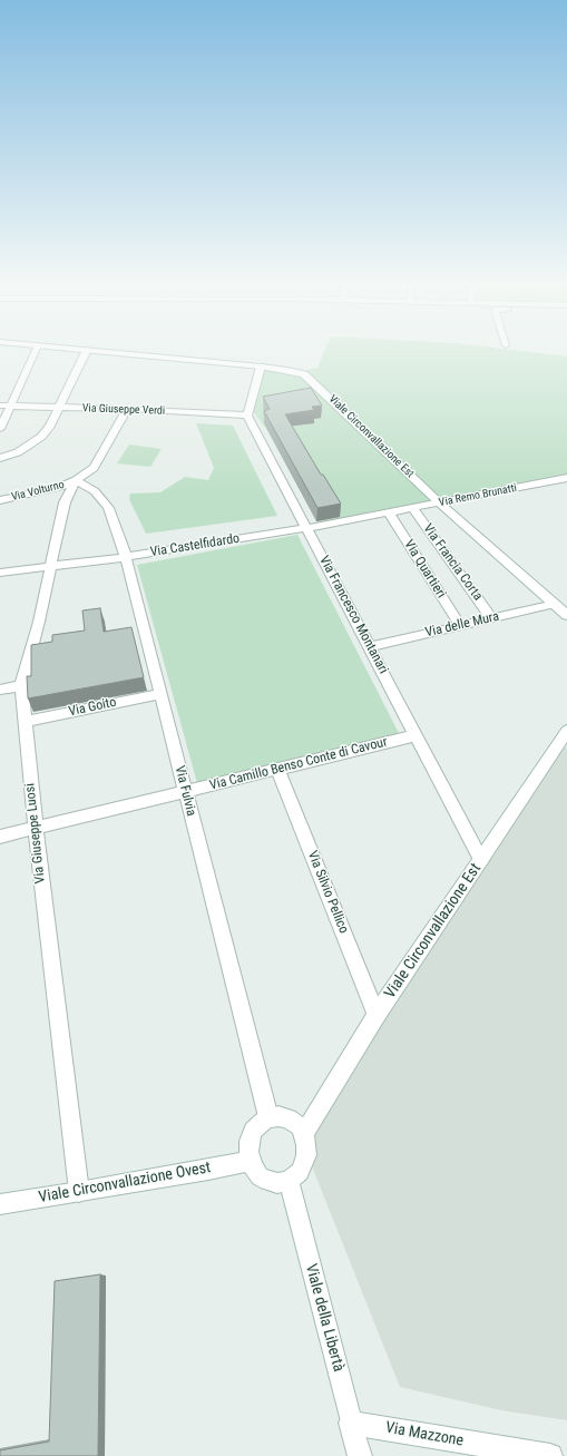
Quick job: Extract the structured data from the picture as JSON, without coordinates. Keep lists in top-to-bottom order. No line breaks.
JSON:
{"streets":{"street":["Via Giuseppe Verdi","Viale Circonvallazione Est","Via Volturno","Via Remo Brunatti","Via Castelfidardo","Via Francia Corta","Via Quartieri","Via Francesco Montanari","Via delle Mura","Via Goito","Via Camillo Benso Conte di Cavour","Via Fulvia","Via Giuseppe Luosi","Via Silvio Pellico","Viale Circonvallazione Ovest","Viale della Libertà","Via Mazzone"]},"crossings":[["Via Giuseppe Verdi","Via Volturno"],["Via Giuseppe Verdi","Via Francesco Montanari"],["Viale Circonvallazione Est","Via Remo Brunatti"],["Viale Circonvallazione Est","Via Francesco Montanari"],["Viale Circonvallazione Est","Via delle Mura"],["Viale Circonvallazione Est","Via Fulvia"],["Viale Circonvallazione Est","Via Silvio Pellico"],["Viale Circonvallazione Est","Viale Circonvallazione Ovest"],["Viale Circonvallazione Est","Viale della Libertà"],["Via Volturno","Via Fulvia"],["Via Volturno","Via Giuseppe Luosi"],["Via Remo Brunatti","Via Castelfidardo"],["Via Remo Brunatti","Via Francia Corta"],["Via Remo Brunatti","Via Quartieri"],["Via Castelfidardo","Via Quartieri"],["Via Castelfidardo","Via Francesco Montanari"],["Via Castelfidardo","Via Fulvia"],["Via Castelfidardo","Via Giuseppe Luosi"],["Via Francia Corta","Via delle Mura"],["Via Quartieri","Via delle Mura"],["Via Francesco Montanari","Via delle Mura"],["Via Francesco Montanari","Via Camillo Benso Conte di Cavour"],["Via Goito","Via Fulvia"],["Via Goito","Via Giuseppe Luosi"],["Via Camillo Benso Conte di Cavour","Via Fulvia"],["Via Camillo Benso Conte di Cavour","Via Giuseppe Luosi"],["Via Camillo Benso Conte di Cavour","Via Silvio Pellico"],["Via Fulvia","Via Giuseppe Luosi"],["Via Fulvia","Viale Circonvallazione Ovest"],["Via Fulvia","Viale della Libertà"],["Via Giuseppe Luosi","Viale Circonvallazione Ovest"],["Viale Circonvallazione Ovest","Viale della Libertà"],["Viale della Libertà","Via Mazzone"]]}
